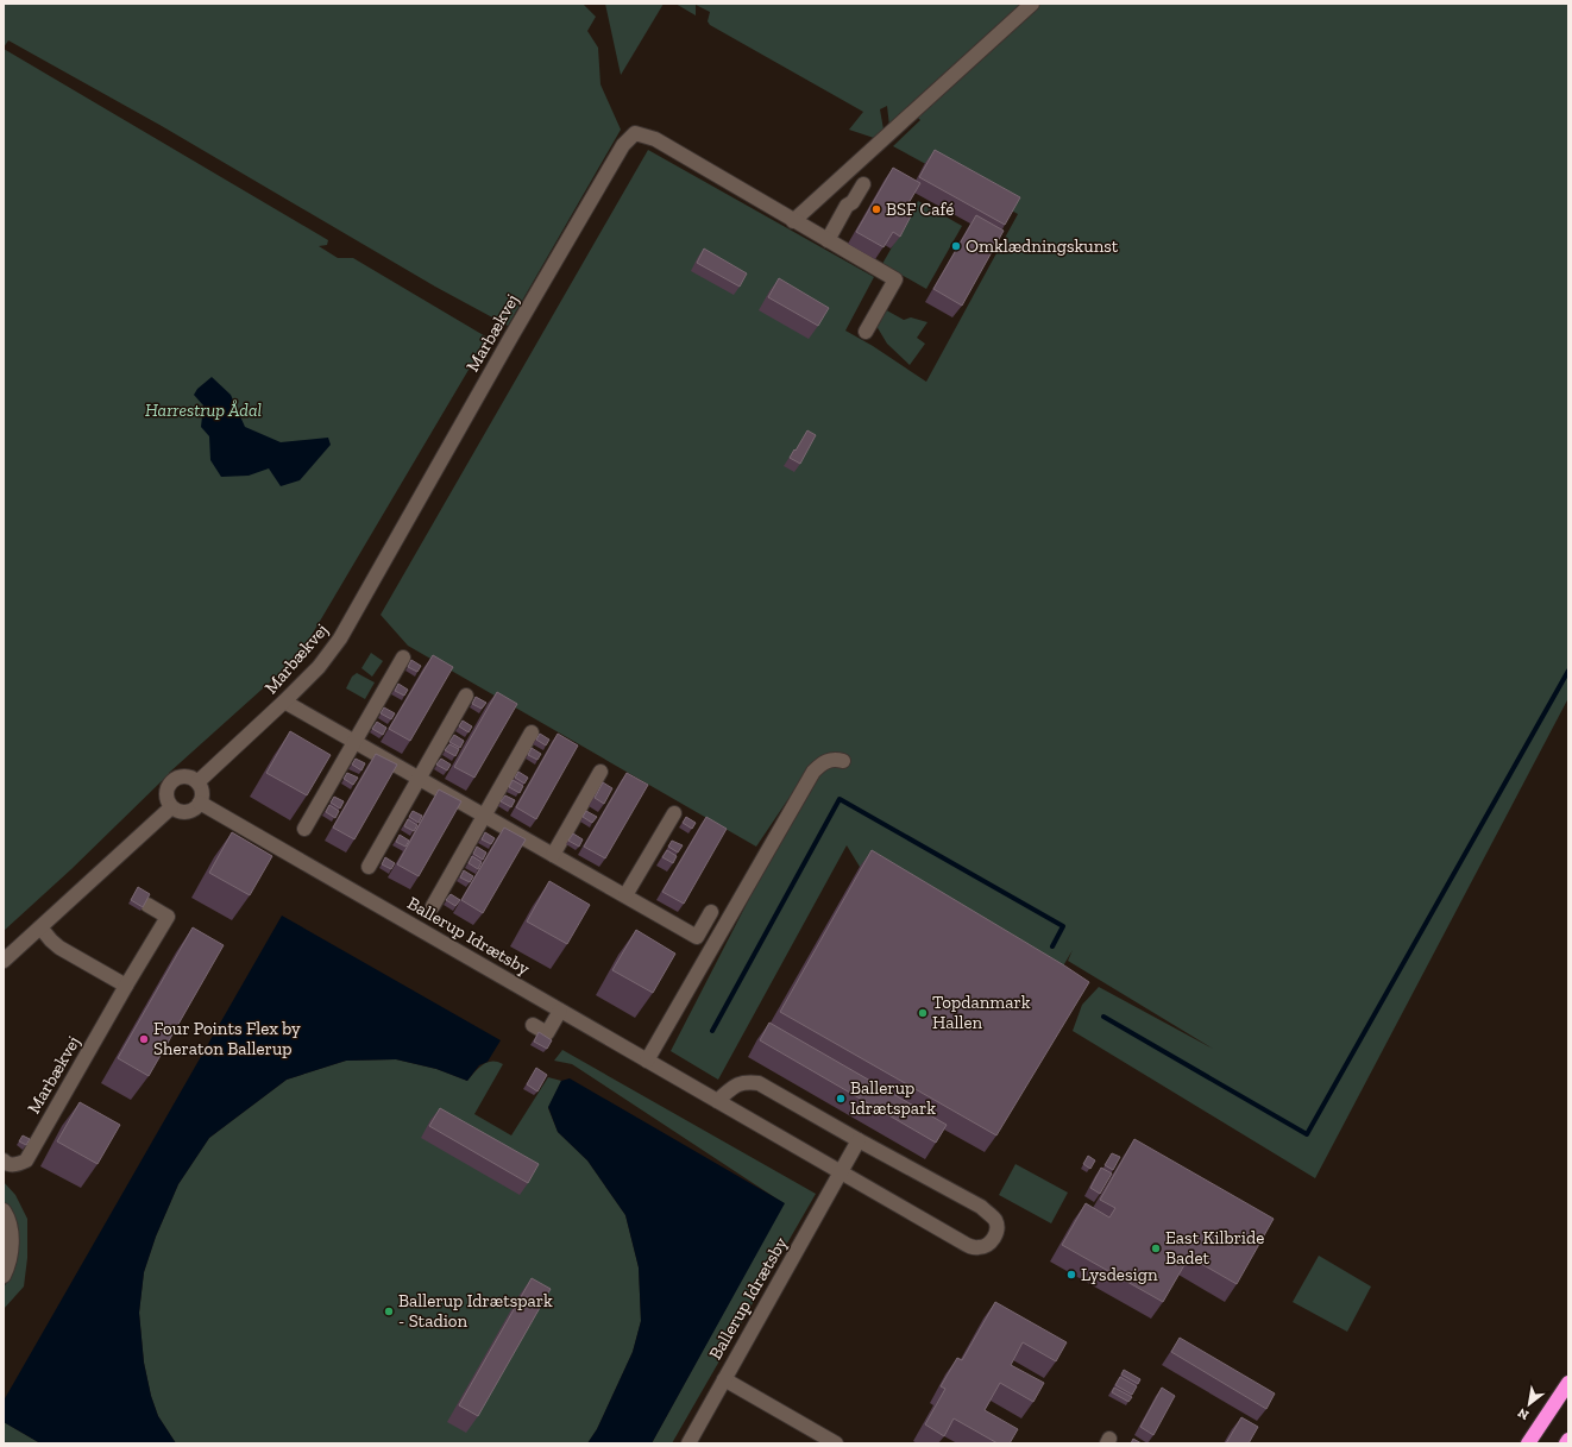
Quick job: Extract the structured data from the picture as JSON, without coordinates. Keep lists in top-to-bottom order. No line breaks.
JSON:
{"streets":{"street":["Marbækvej","Ballerup Idrætsby"]},"crossings":[["Marbækvej","Ballerup Idrætsby"]],"parks":["Harrestrup Ådal"],"places":["BSF Café","Omklædningskunst","Topdanmark Hallen","Four Points Flex by Sheraton Ballerup","Ballerup Idrætspark","East Kilbride Badet","Lysdesign","Ballerup Idrætspark - Stadion"],"north":"bottom left"}
